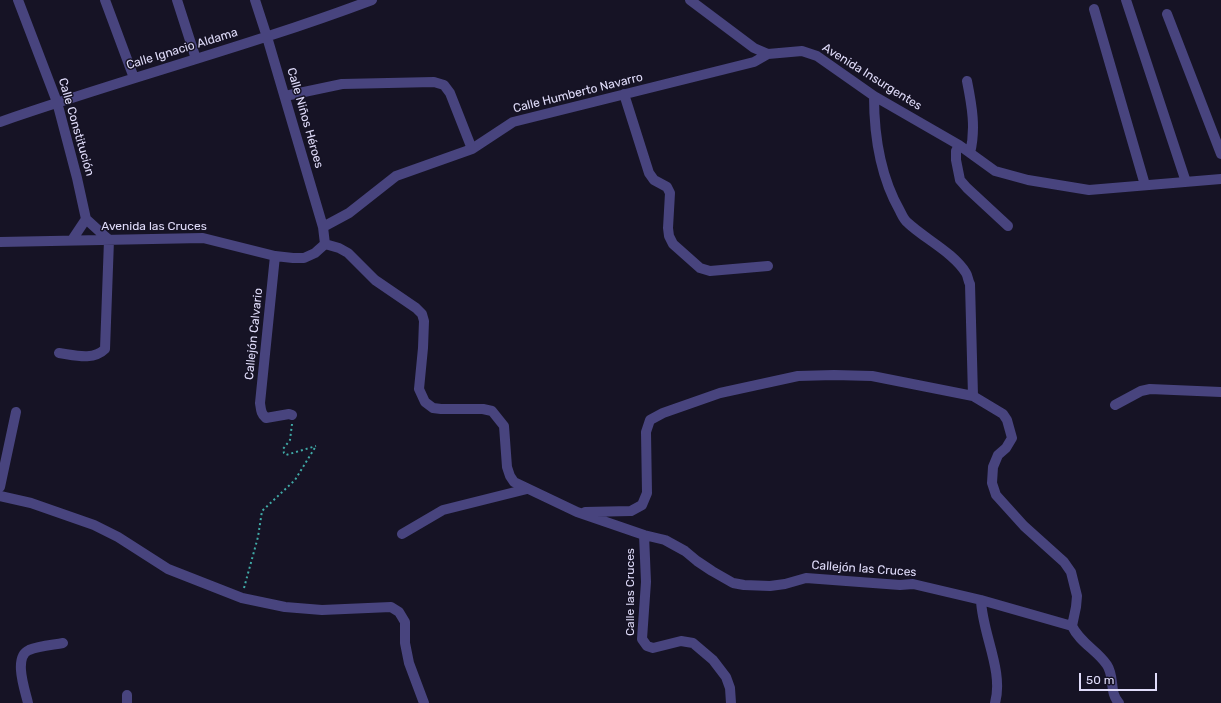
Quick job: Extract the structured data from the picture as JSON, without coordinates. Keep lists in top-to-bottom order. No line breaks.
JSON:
{"streets":{"street":["Calle Ignacio Aldama","Avenida Insurgentes","Calle Humberto Navarro","Calle Niños Héroes","Calle Constitución","Avenida las Cruces","Callejón Calvario","Callejón las Cruces","Calle las Cruces"]},"crossings":[["Calle Ignacio Aldama","Calle Niños Héroes"],["Calle Ignacio Aldama","Calle Constitución"],["Avenida Insurgentes","Calle Humberto Navarro"],["Calle Humberto Navarro","Calle Niños Héroes"],["Calle Niños Héroes","Avenida las Cruces"],["Calle Niños Héroes","Callejón las Cruces"],["Avenida las Cruces","Callejón Calvario"],["Avenida las Cruces","Callejón las Cruces"],["Callejón las Cruces","Calle las Cruces"]],"scale_bar":"50 m"}
